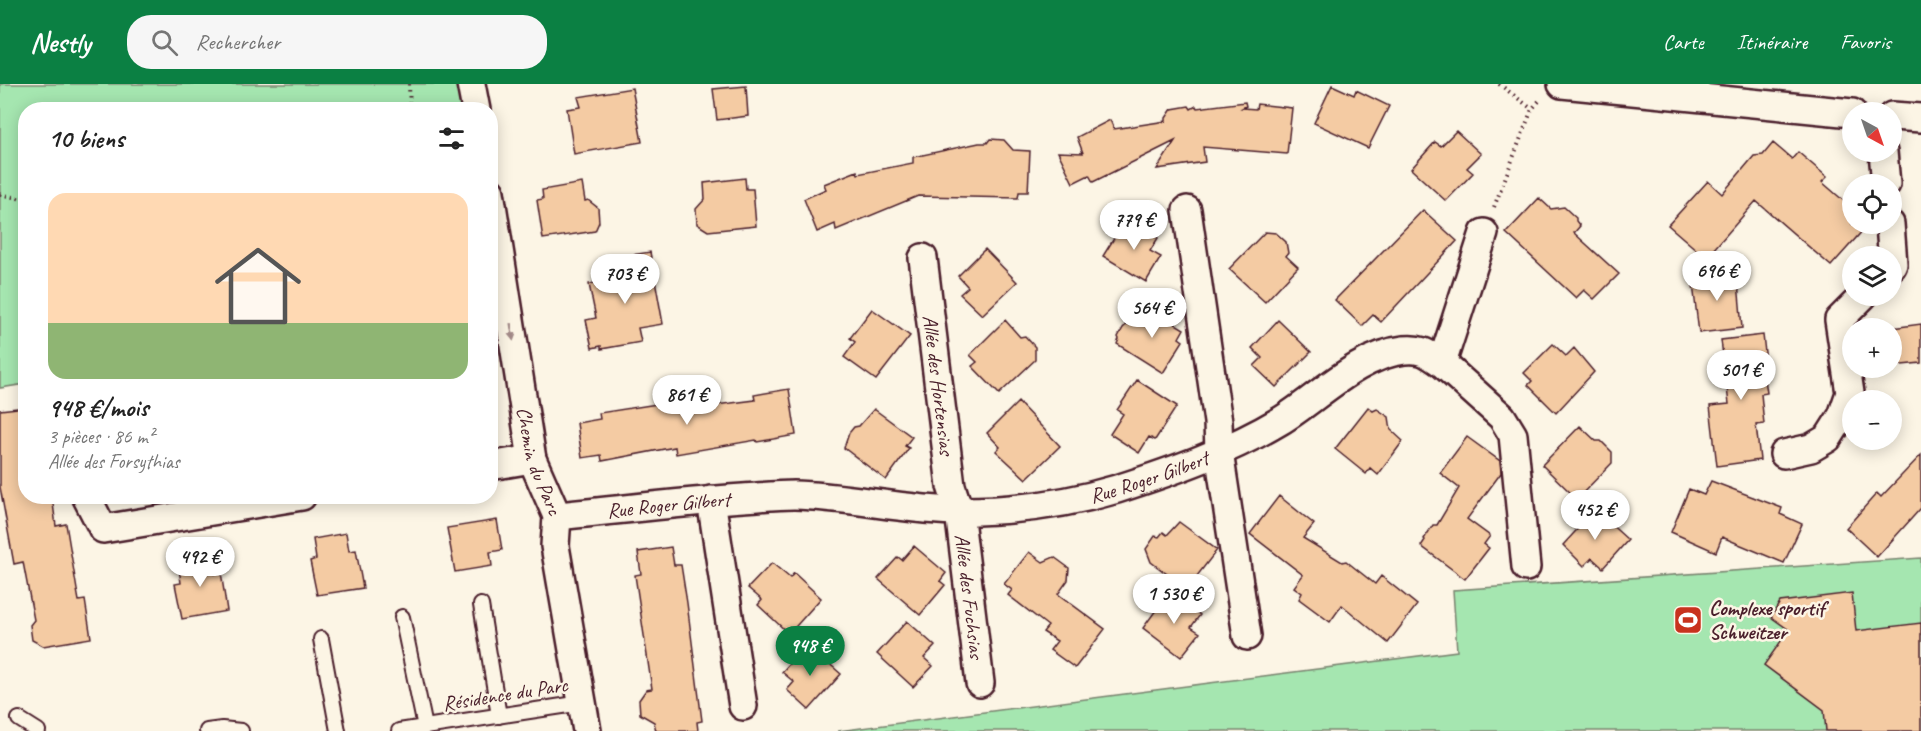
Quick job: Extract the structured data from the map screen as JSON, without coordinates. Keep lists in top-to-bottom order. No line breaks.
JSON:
{"streets":{"street":["Allée des Hortensias","Chemin du Parc","Rue Roger Gilbert","Allée des Fuchsias"],"lane":["Résidence du Parc"]},"crossings":[["Allée des Hortensias","Rue Roger Gilbert"],["Allée des Hortensias","Allée des Fuchsias"],["Chemin du Parc","Rue Roger Gilbert"],["Chemin du Parc","Résidence du Parc"],["Rue Roger Gilbert","Allée des Fuchsias"]],"one_way":["Chemin du Parc"],"places":{"sports":["Complexe sportif Schweitzer"]},"north":"bottom right","page":{"header":"Nestly","search":"Rechercher","nav":["Carte","Itinéraire","Favoris"],"map_buttons":["+","−"],"heading":"10 biens","list":[{"name":"948 €/mois","note":"3 pièces · 86 m² · Allée des Forsythias"}],"price":["779 €","696 €","703 €","564 €","501 €","861 €","452 €","492 €","1 530 €","948 €"]}}
